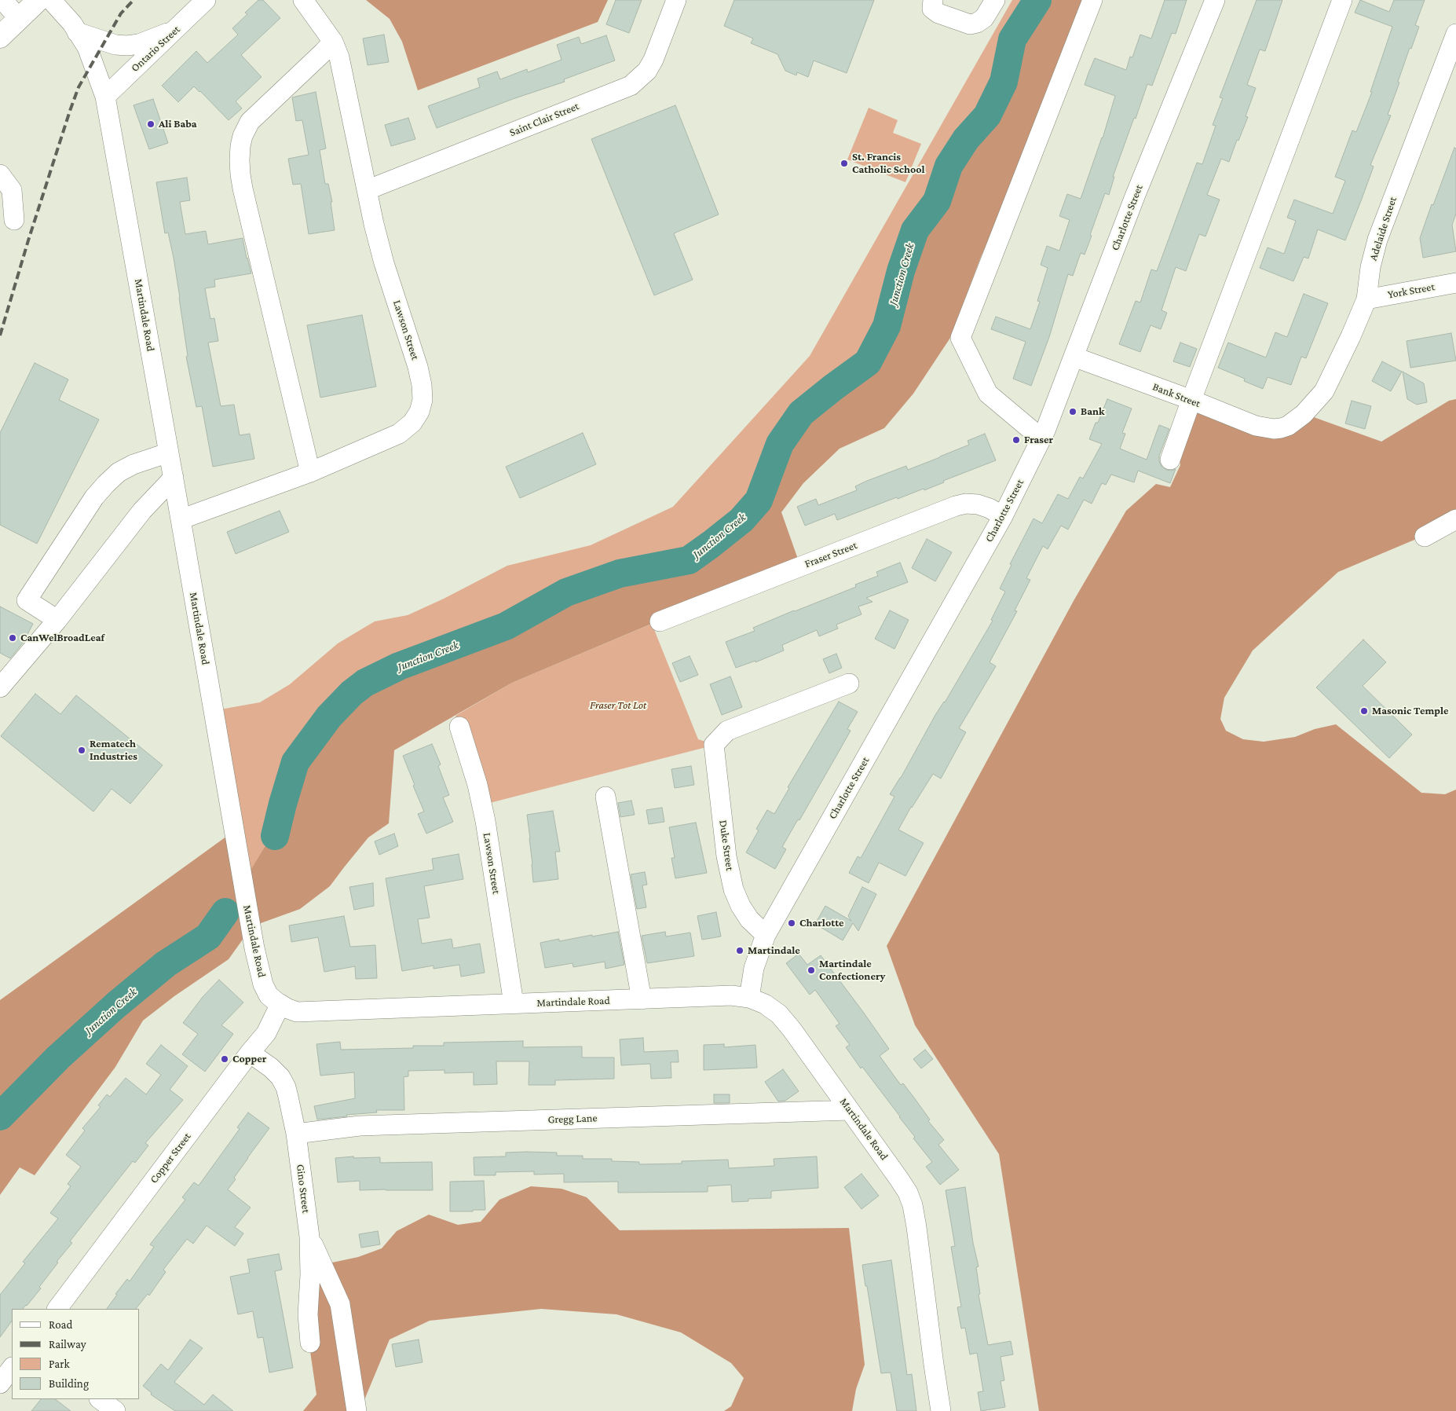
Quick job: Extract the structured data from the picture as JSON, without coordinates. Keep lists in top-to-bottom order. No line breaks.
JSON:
{"streets":{"street":["Ontario Street","Saint Clair Street","Charlotte Street","Adelaide Street","York Street","Martindale Road","Lawson Street","Bank Street","Fraser Street","Duke Street","Gregg Lane","Copper Street","Gino Street"]},"crossings":[["Ontario Street","Martindale Road"],["Saint Clair Street","Lawson Street"],["Charlotte Street","Martindale Road"],["Charlotte Street","Bank Street"],["Charlotte Street","Fraser Street"],["Charlotte Street","Duke Street"],["Adelaide Street","York Street"],["Adelaide Street","Bank Street"],["Martindale Road","Lawson Street"],["Martindale Road","Gregg Lane"],["Martindale Road","Copper Street"],["Gregg Lane","Gino Street"],["Copper Street","Gino Street"]],"water":["Junction Creek"],"parks":["Fraser Tot Lot"],"places":["Ali Baba","St. Francis Catholic School","Bank","Fraser","CanWelBroadLeaf","Masonic Temple","Rematech Industries","Charlotte","Martindale","Martindale Confectionery","Copper"],"legend":["Road","Railway","Park","Building"]}
